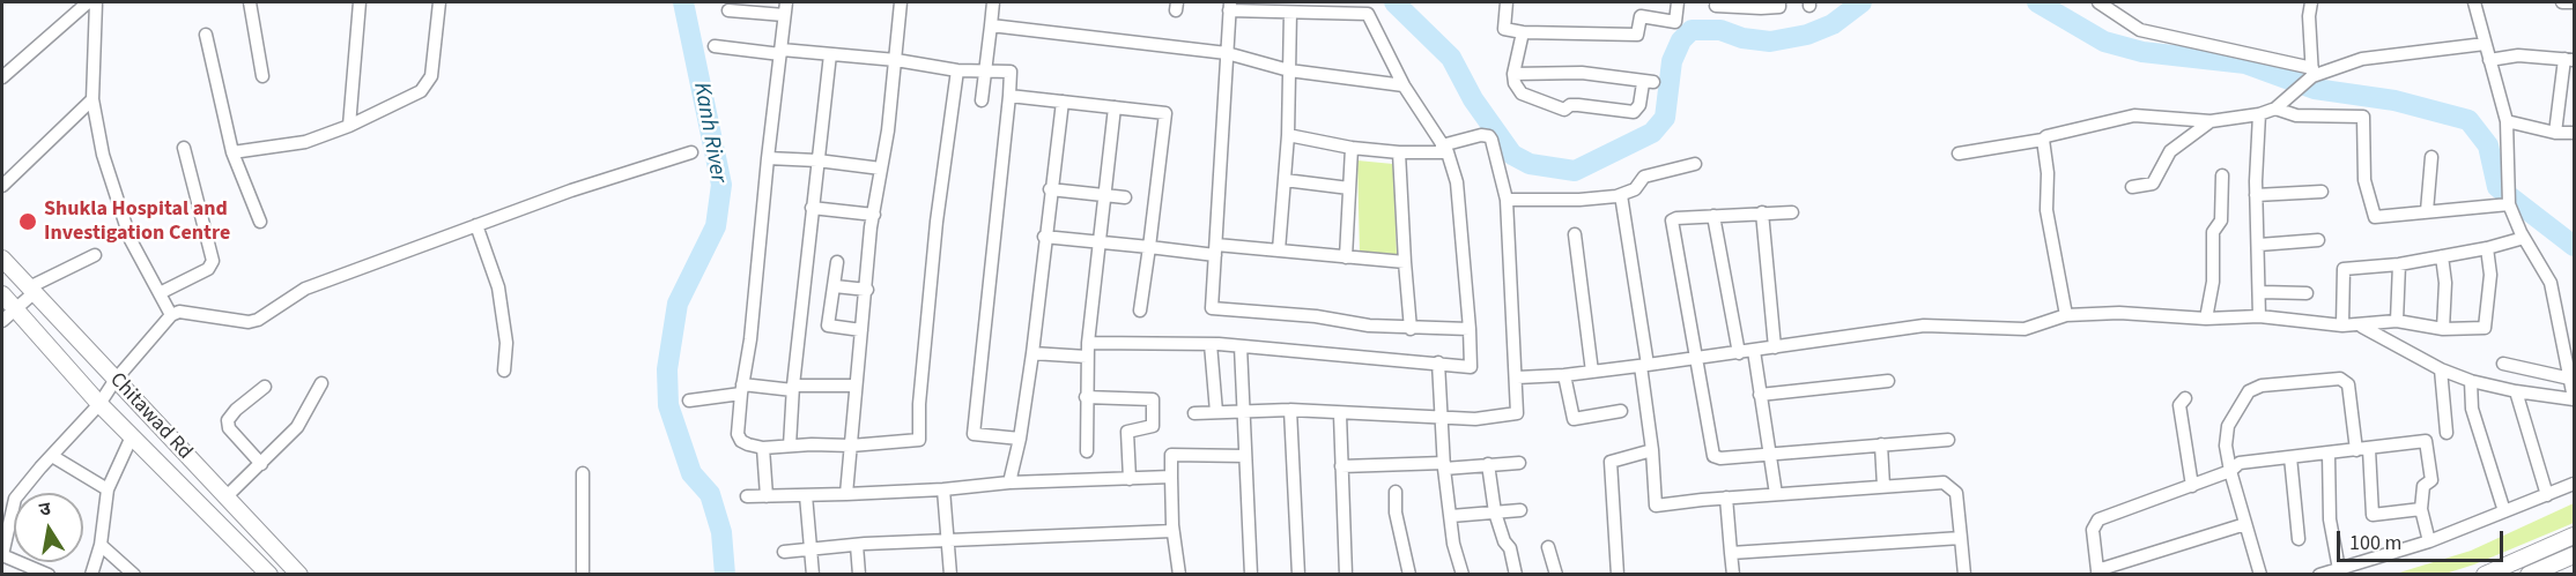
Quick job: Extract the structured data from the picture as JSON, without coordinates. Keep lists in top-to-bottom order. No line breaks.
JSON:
{"streets":{"main road":["Chitawad Rd"]},"water":["Kanh River"],"places":["Shukla Hospital and Investigation Centre"],"scale_bar":"100 m","north":"top"}
